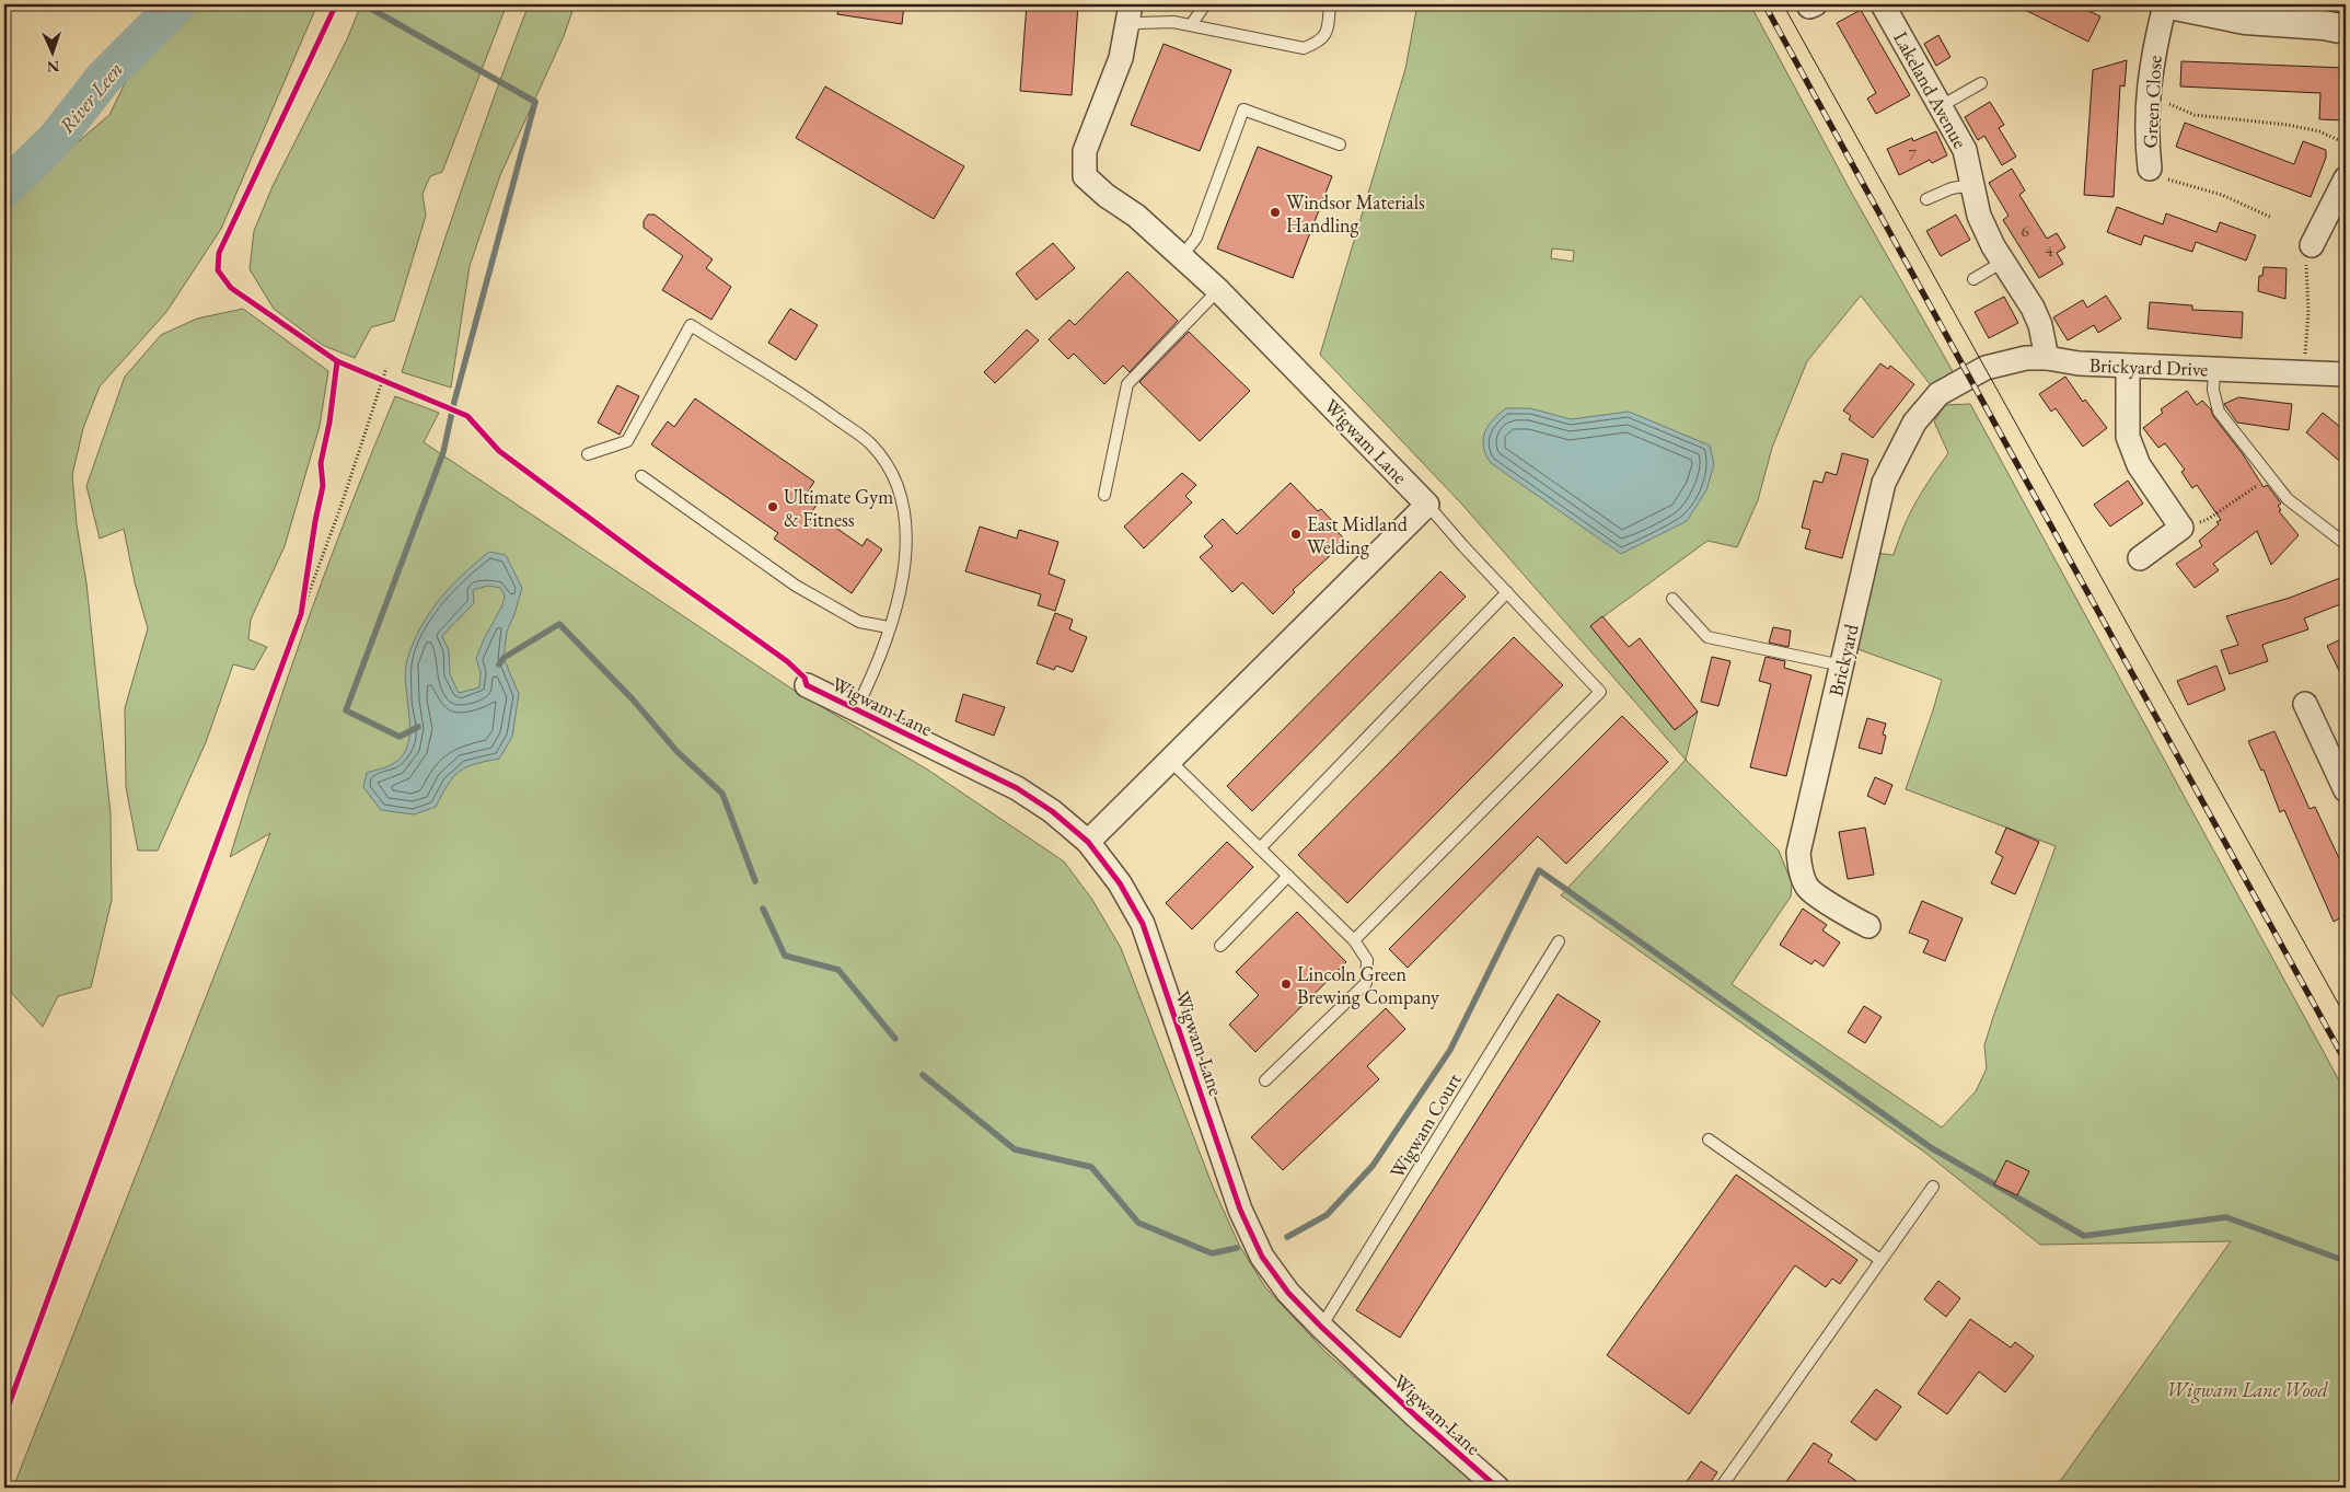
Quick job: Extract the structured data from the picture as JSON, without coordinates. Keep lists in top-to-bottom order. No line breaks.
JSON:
{"streets":{"street":["Lakeland Avenue","Green Close","Brickyard Drive","Wigwam Lane","Brickyard"],"lane":["Wigwam Court"]},"crossings":[["Lakeland Avenue","Brickyard Drive"],["Brickyard Drive","Brickyard"],["Wigwam Lane","Wigwam Court"]],"water":["River Leen"],"parks":["Wigwam Lane Wood"],"places":["Windsor Materials Handling","Ultimate Gym & Fitness","East Midland Welding","Lincoln Green Brewing Company"],"house_numbers":["7","6","4"],"north":"bottom"}
